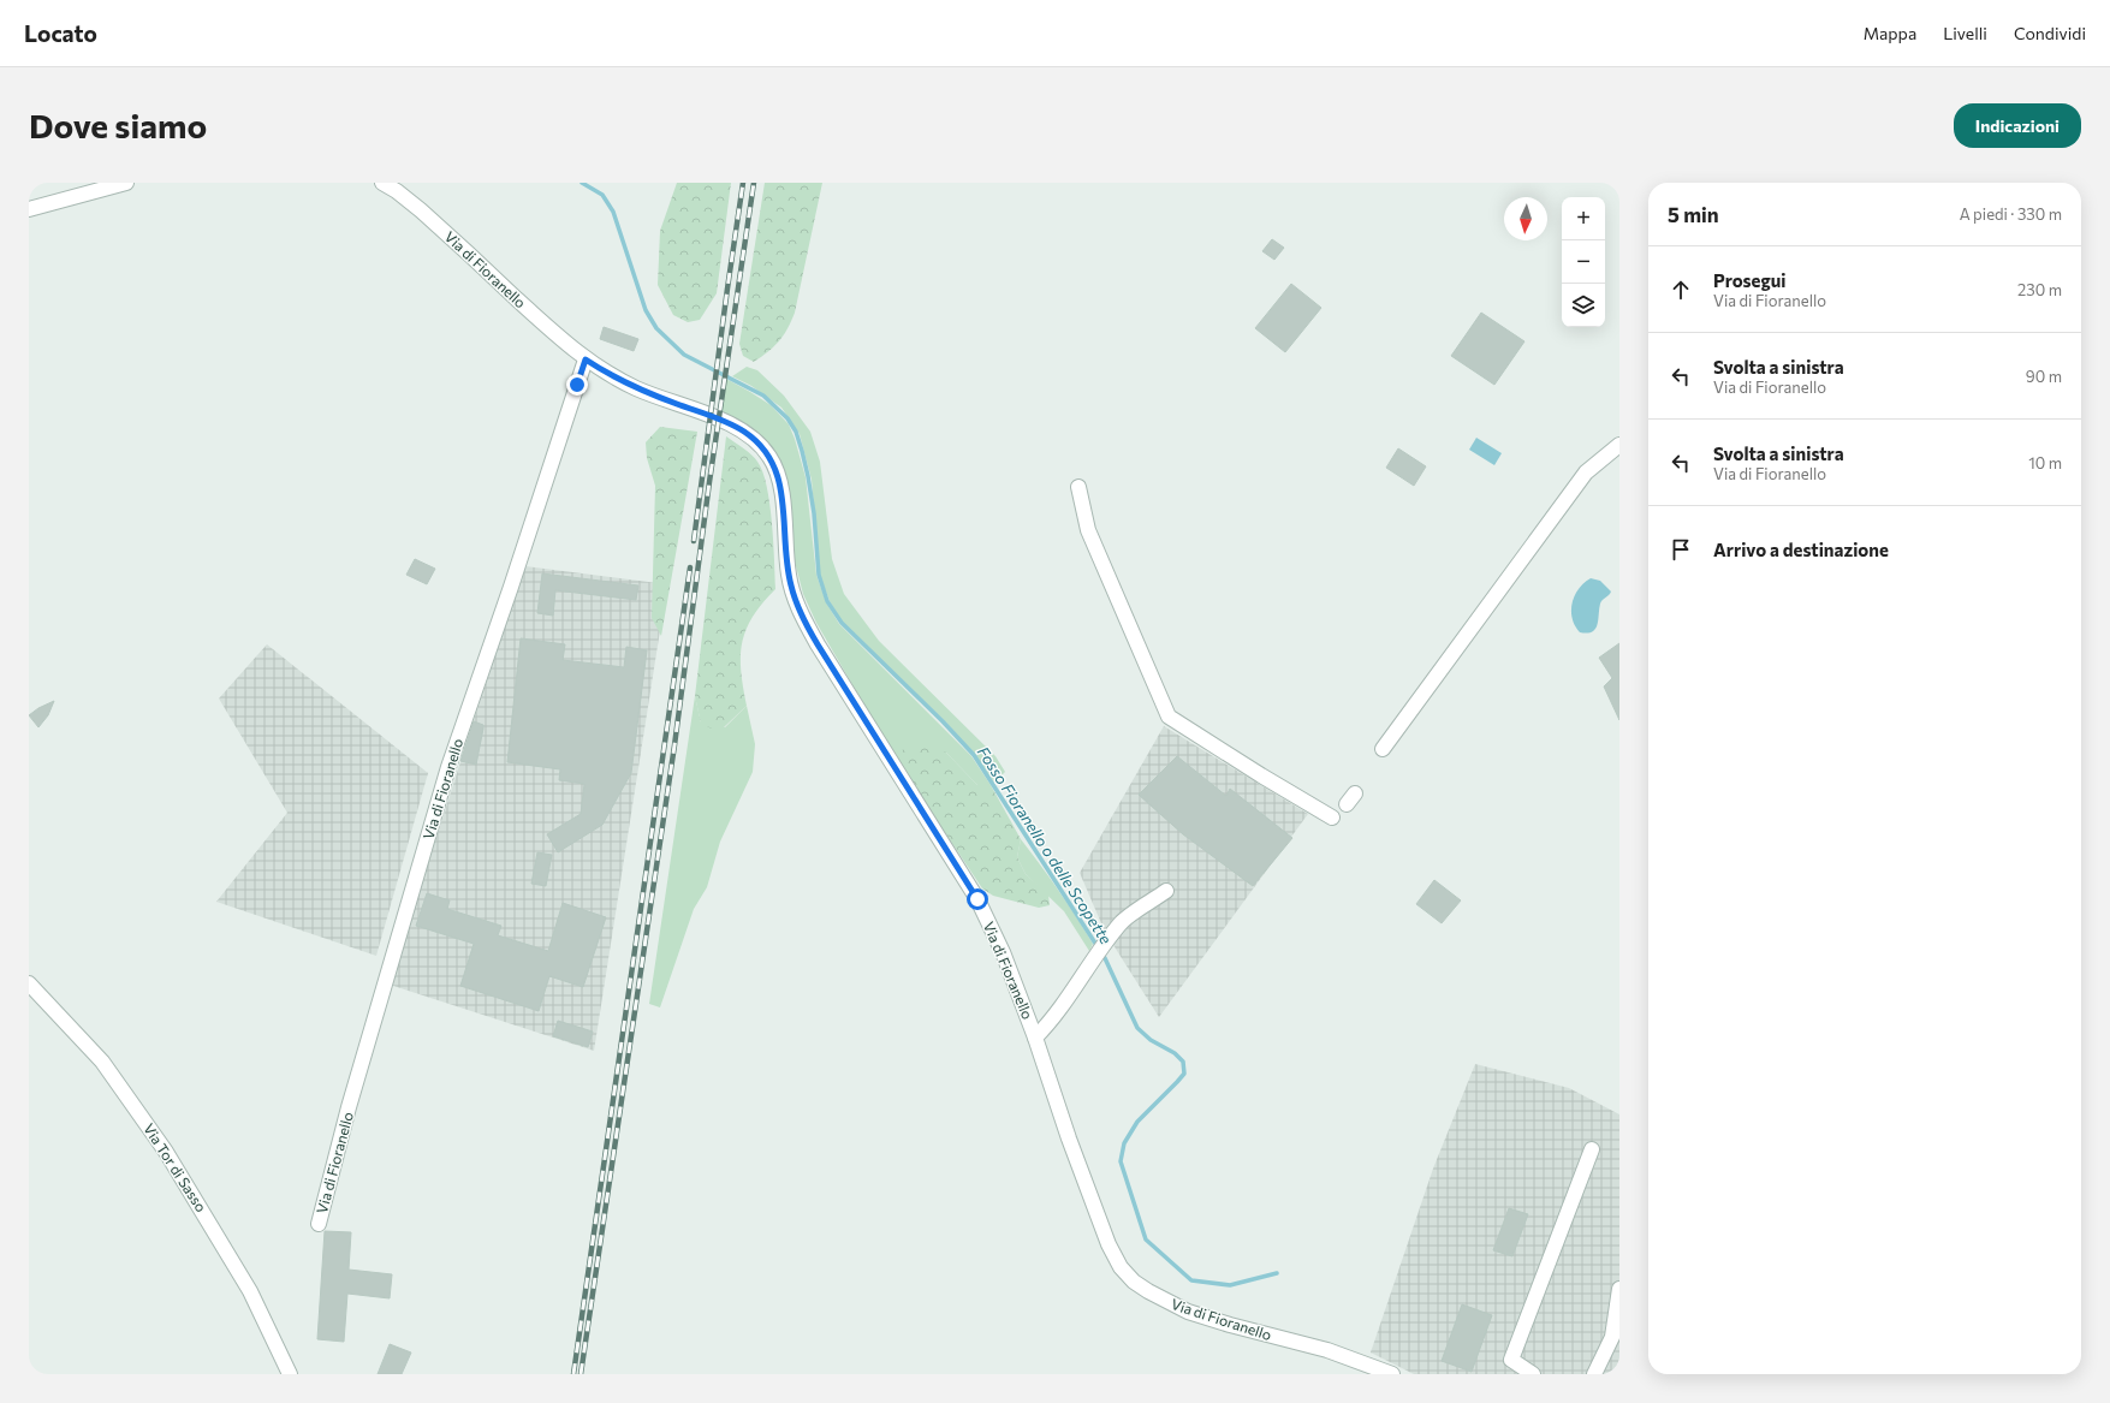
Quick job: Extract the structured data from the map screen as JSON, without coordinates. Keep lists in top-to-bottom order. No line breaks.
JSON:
{"streets":{"street":["Via di Fioranello","Via Tor di Sasso"]},"water":["Fosso Fioranello o delle Scopette"],"north":"bottom","page":{"header":"Locato","nav":["Mappa","Livelli","Condividi"],"buttons":"Indicazioni","title":"Dove siamo","heading":["5 min","A piedi · 330 m"],"map_buttons":["+","−"],"list":[["Prosegui","Via di Fioranello","230 m"],["Svolta a sinistra","Via di Fioranello","90 m"],["Svolta a sinistra","Via di Fioranello","10 m"],"Arrivo a destinazione"]}}
